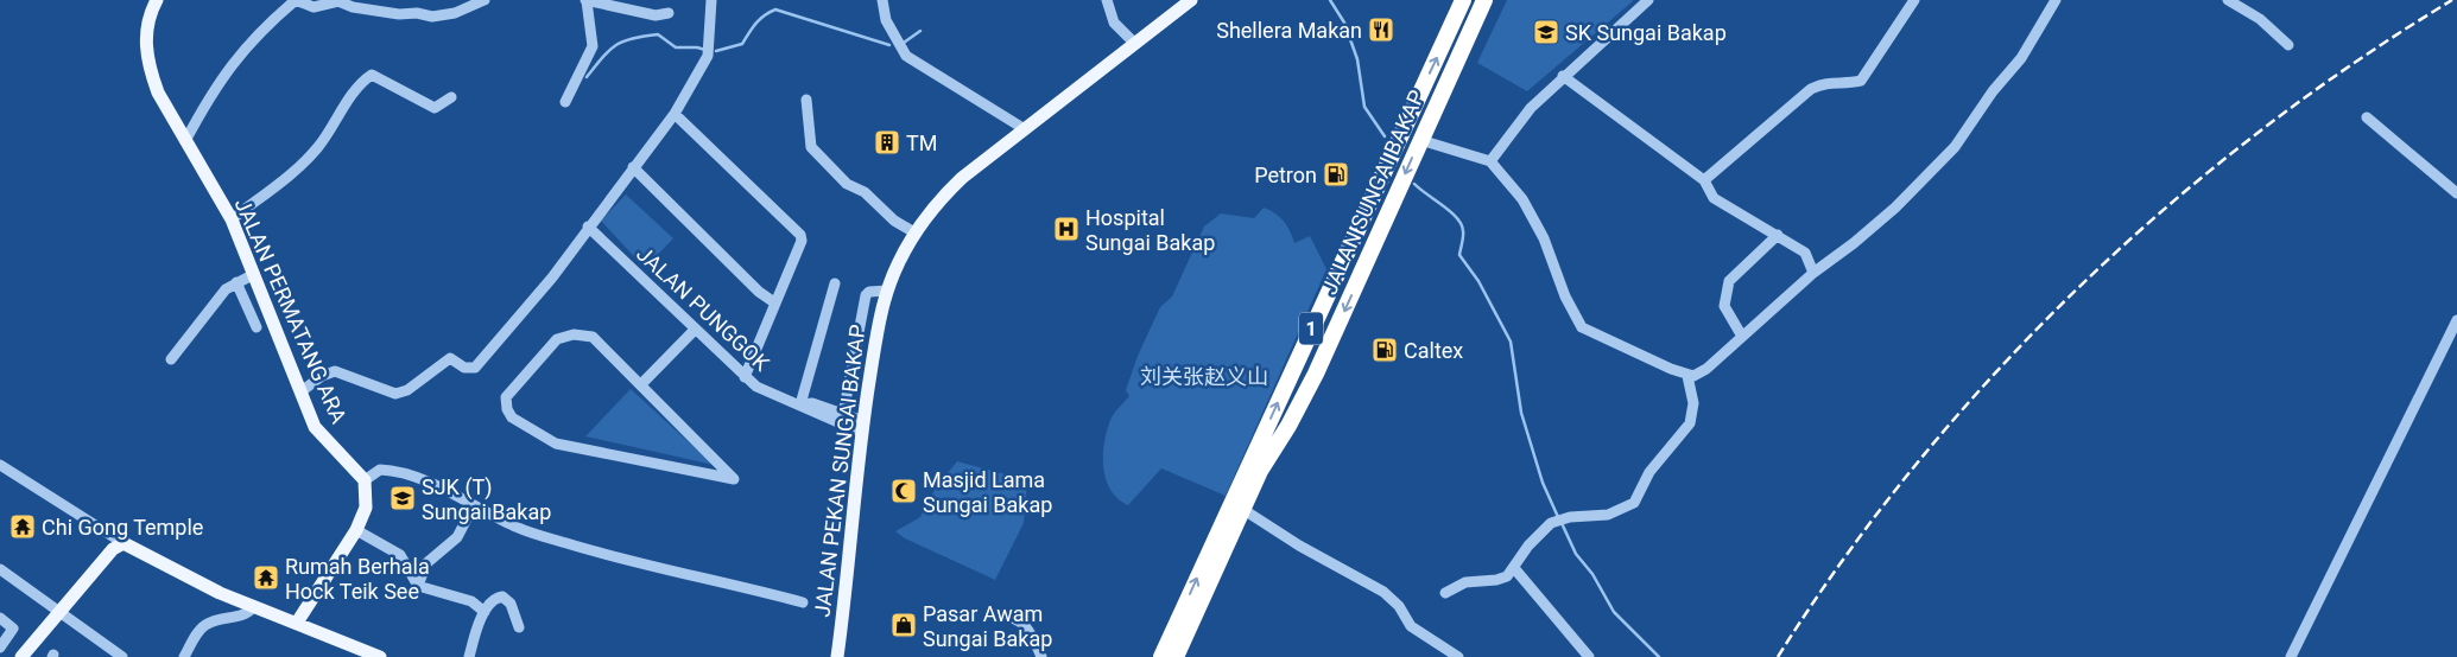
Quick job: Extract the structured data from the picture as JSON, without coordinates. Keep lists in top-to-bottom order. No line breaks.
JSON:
{"streets":{"highway":["JALAN SUNGAI BAKAP","1"],"main road":["JALAN PERMATANG ARA","JALAN PEKAN SUNGAI BAKAP"],"street":["JALAN PUNGGOK"]},"crossings":[["JALAN PUNGGOK","JALAN PEKAN SUNGAI BAKAP"]],"parks":["刘关张赵义山"],"places":{"restaurant":["Shellera Makan"],"school or university":["SK Sungai Bakap","SJK (T) Sungai Bakap"],"building":["TM"],"fuel station":["Petron","Caltex"],"hospital":["Hospital Sungai Bakap"],"mosque":["Masjid Lama Sungai Bakap"],"temple":["Chi Gong Temple","Rumah Berhala Hock Teik See"],"shop":["Pasar Awam Sungai Bakap"]}}
